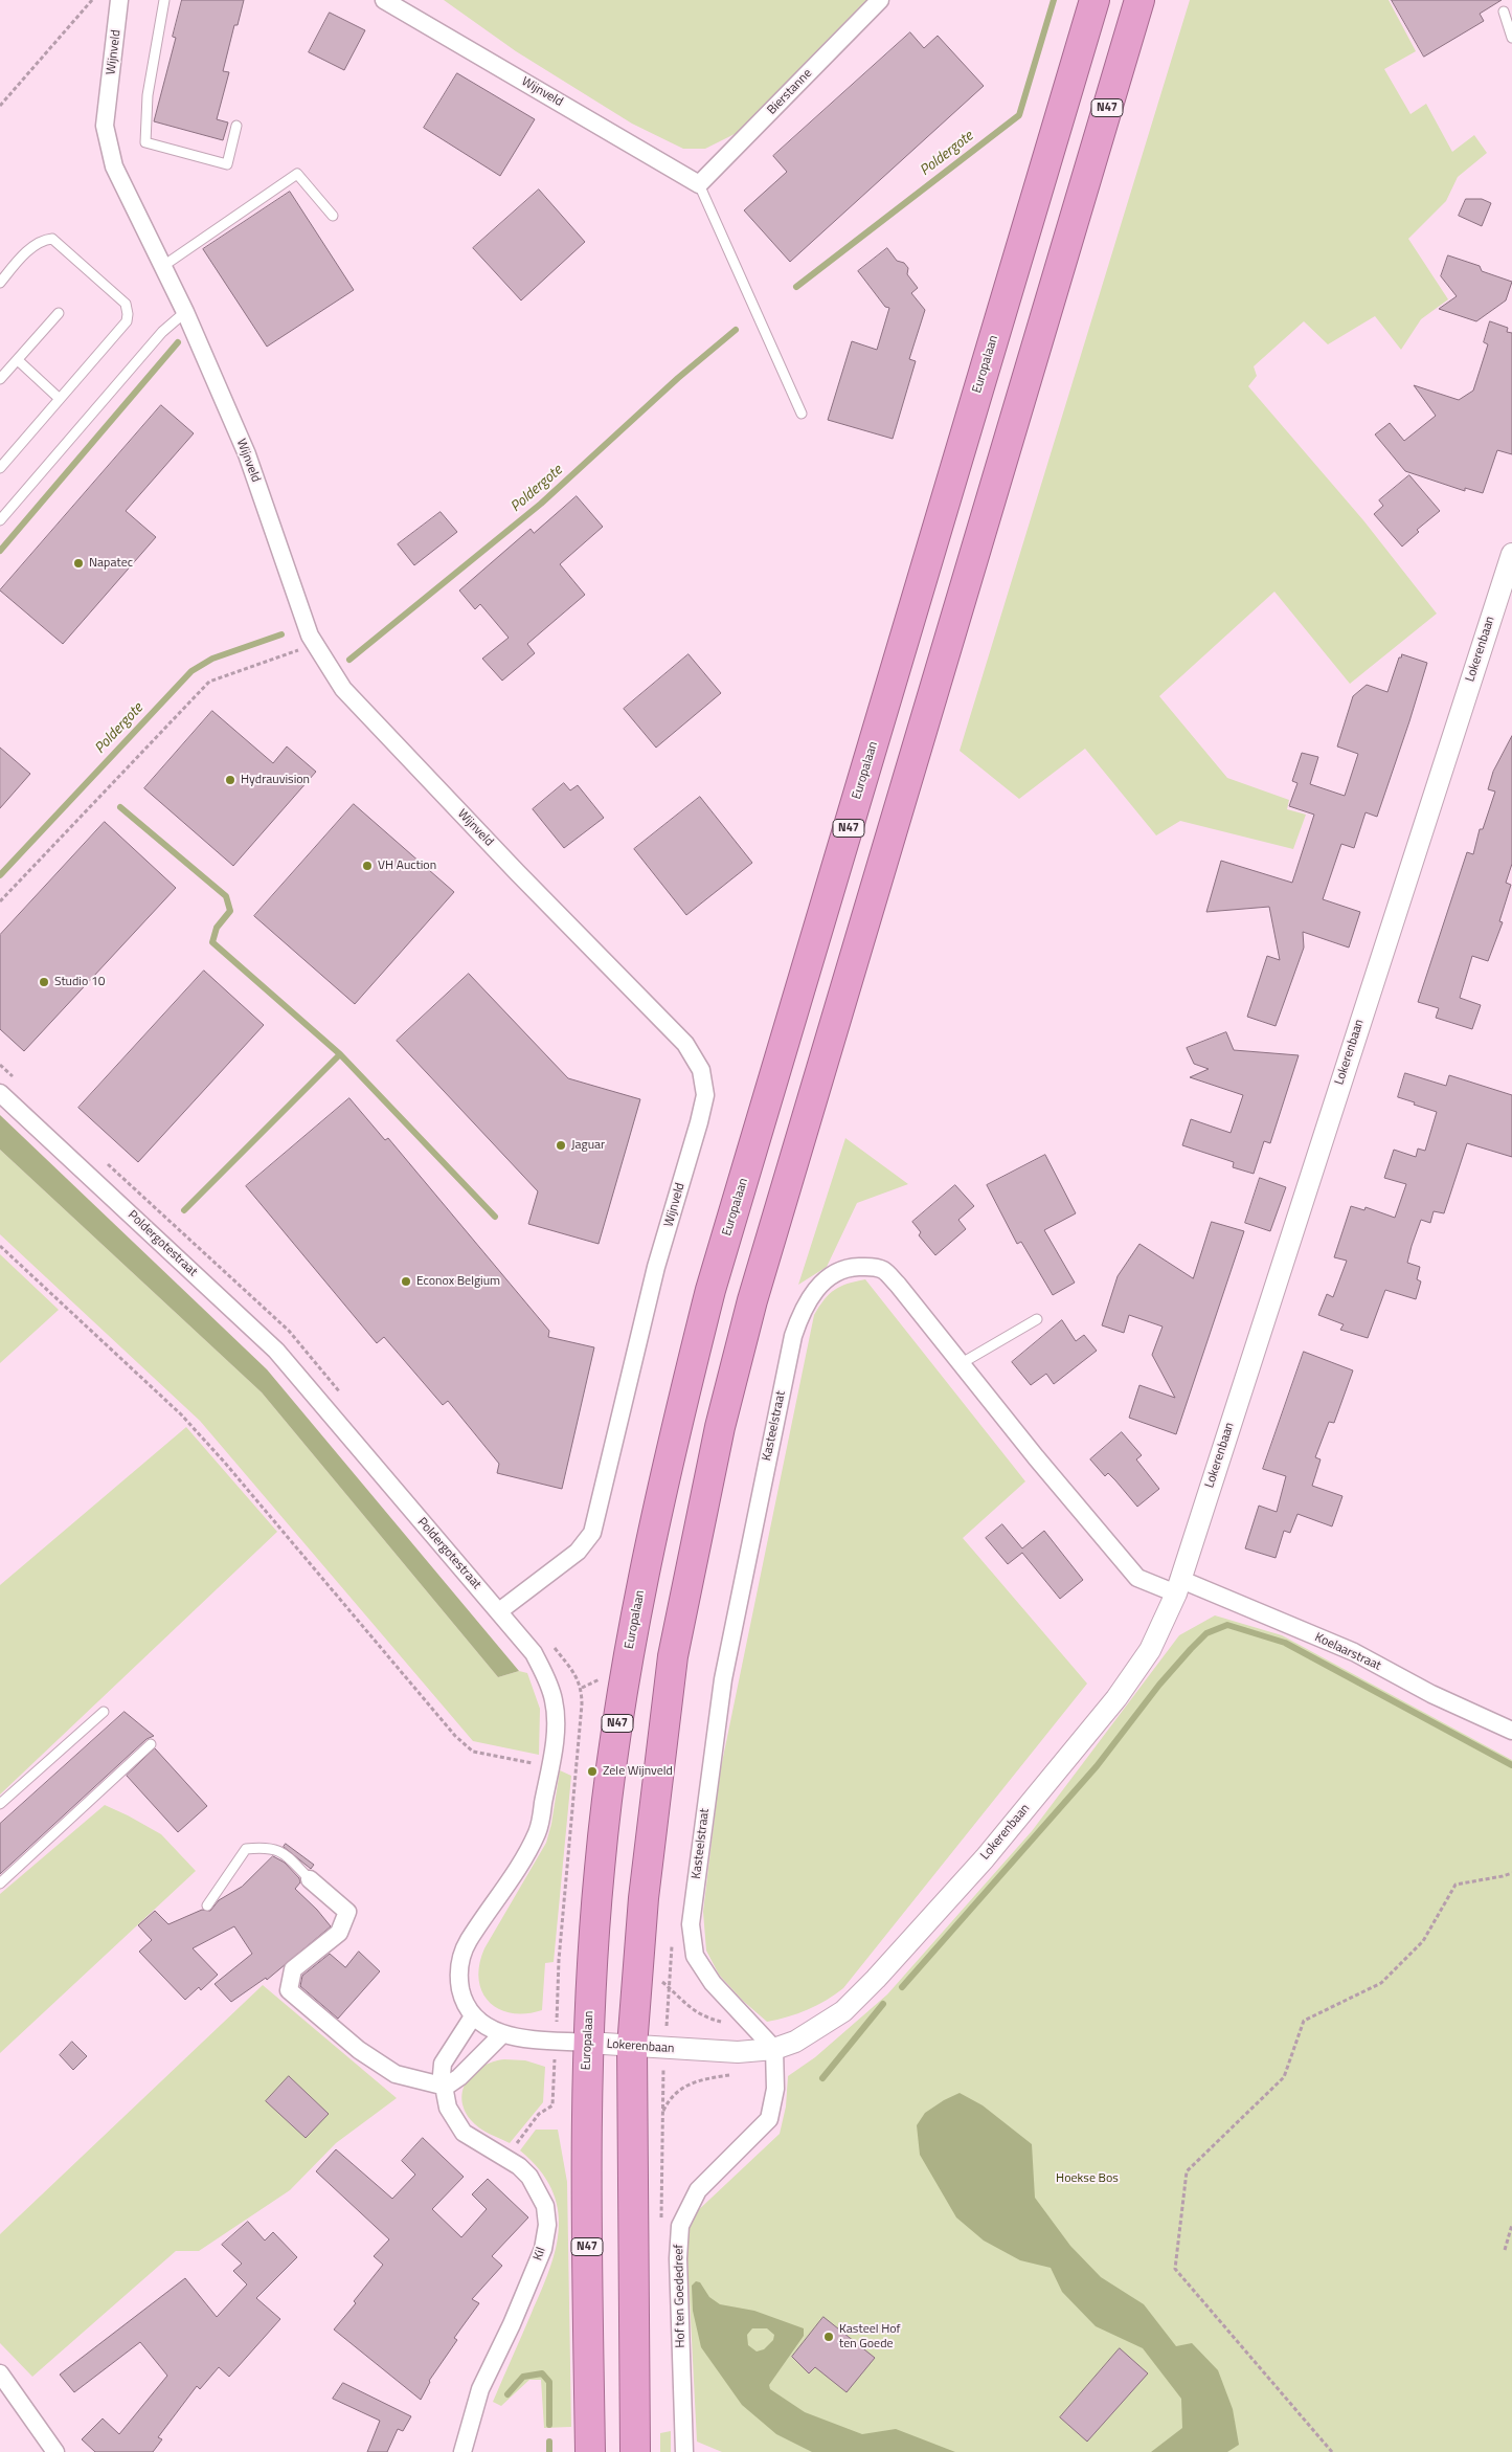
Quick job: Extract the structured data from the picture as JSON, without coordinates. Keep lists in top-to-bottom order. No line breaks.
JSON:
{"streets":{"highway":["N47","Europalaan"],"street":["Wijnveld","Bierstanne","Lokerenbaan","Poldergotestraat","Kasteelstraat","Koelaarstraat","Kil","Hof ten Goededreef"]},"crossings":[["Wijnveld","Bierstanne"],["Wijnveld","Poldergotestraat"],["N47","Lokerenbaan"],["Europalaan","Lokerenbaan"],["Lokerenbaan","Kasteelstraat"],["Lokerenbaan","Koelaarstraat"],["Lokerenbaan","Hof ten Goededreef"],["Poldergotestraat","Kil"],["Kasteelstraat","Koelaarstraat"],["Kasteelstraat","Hof ten Goededreef"]],"water":["Poldergote"],"parks":["Hoekse Bos"],"places":["Napatec","Hydrauvision","VH Auction","Studio 10","Jaguar","Econox Belgium","Zele Wijnveld","Kasteel Hof ten Goede"]}
